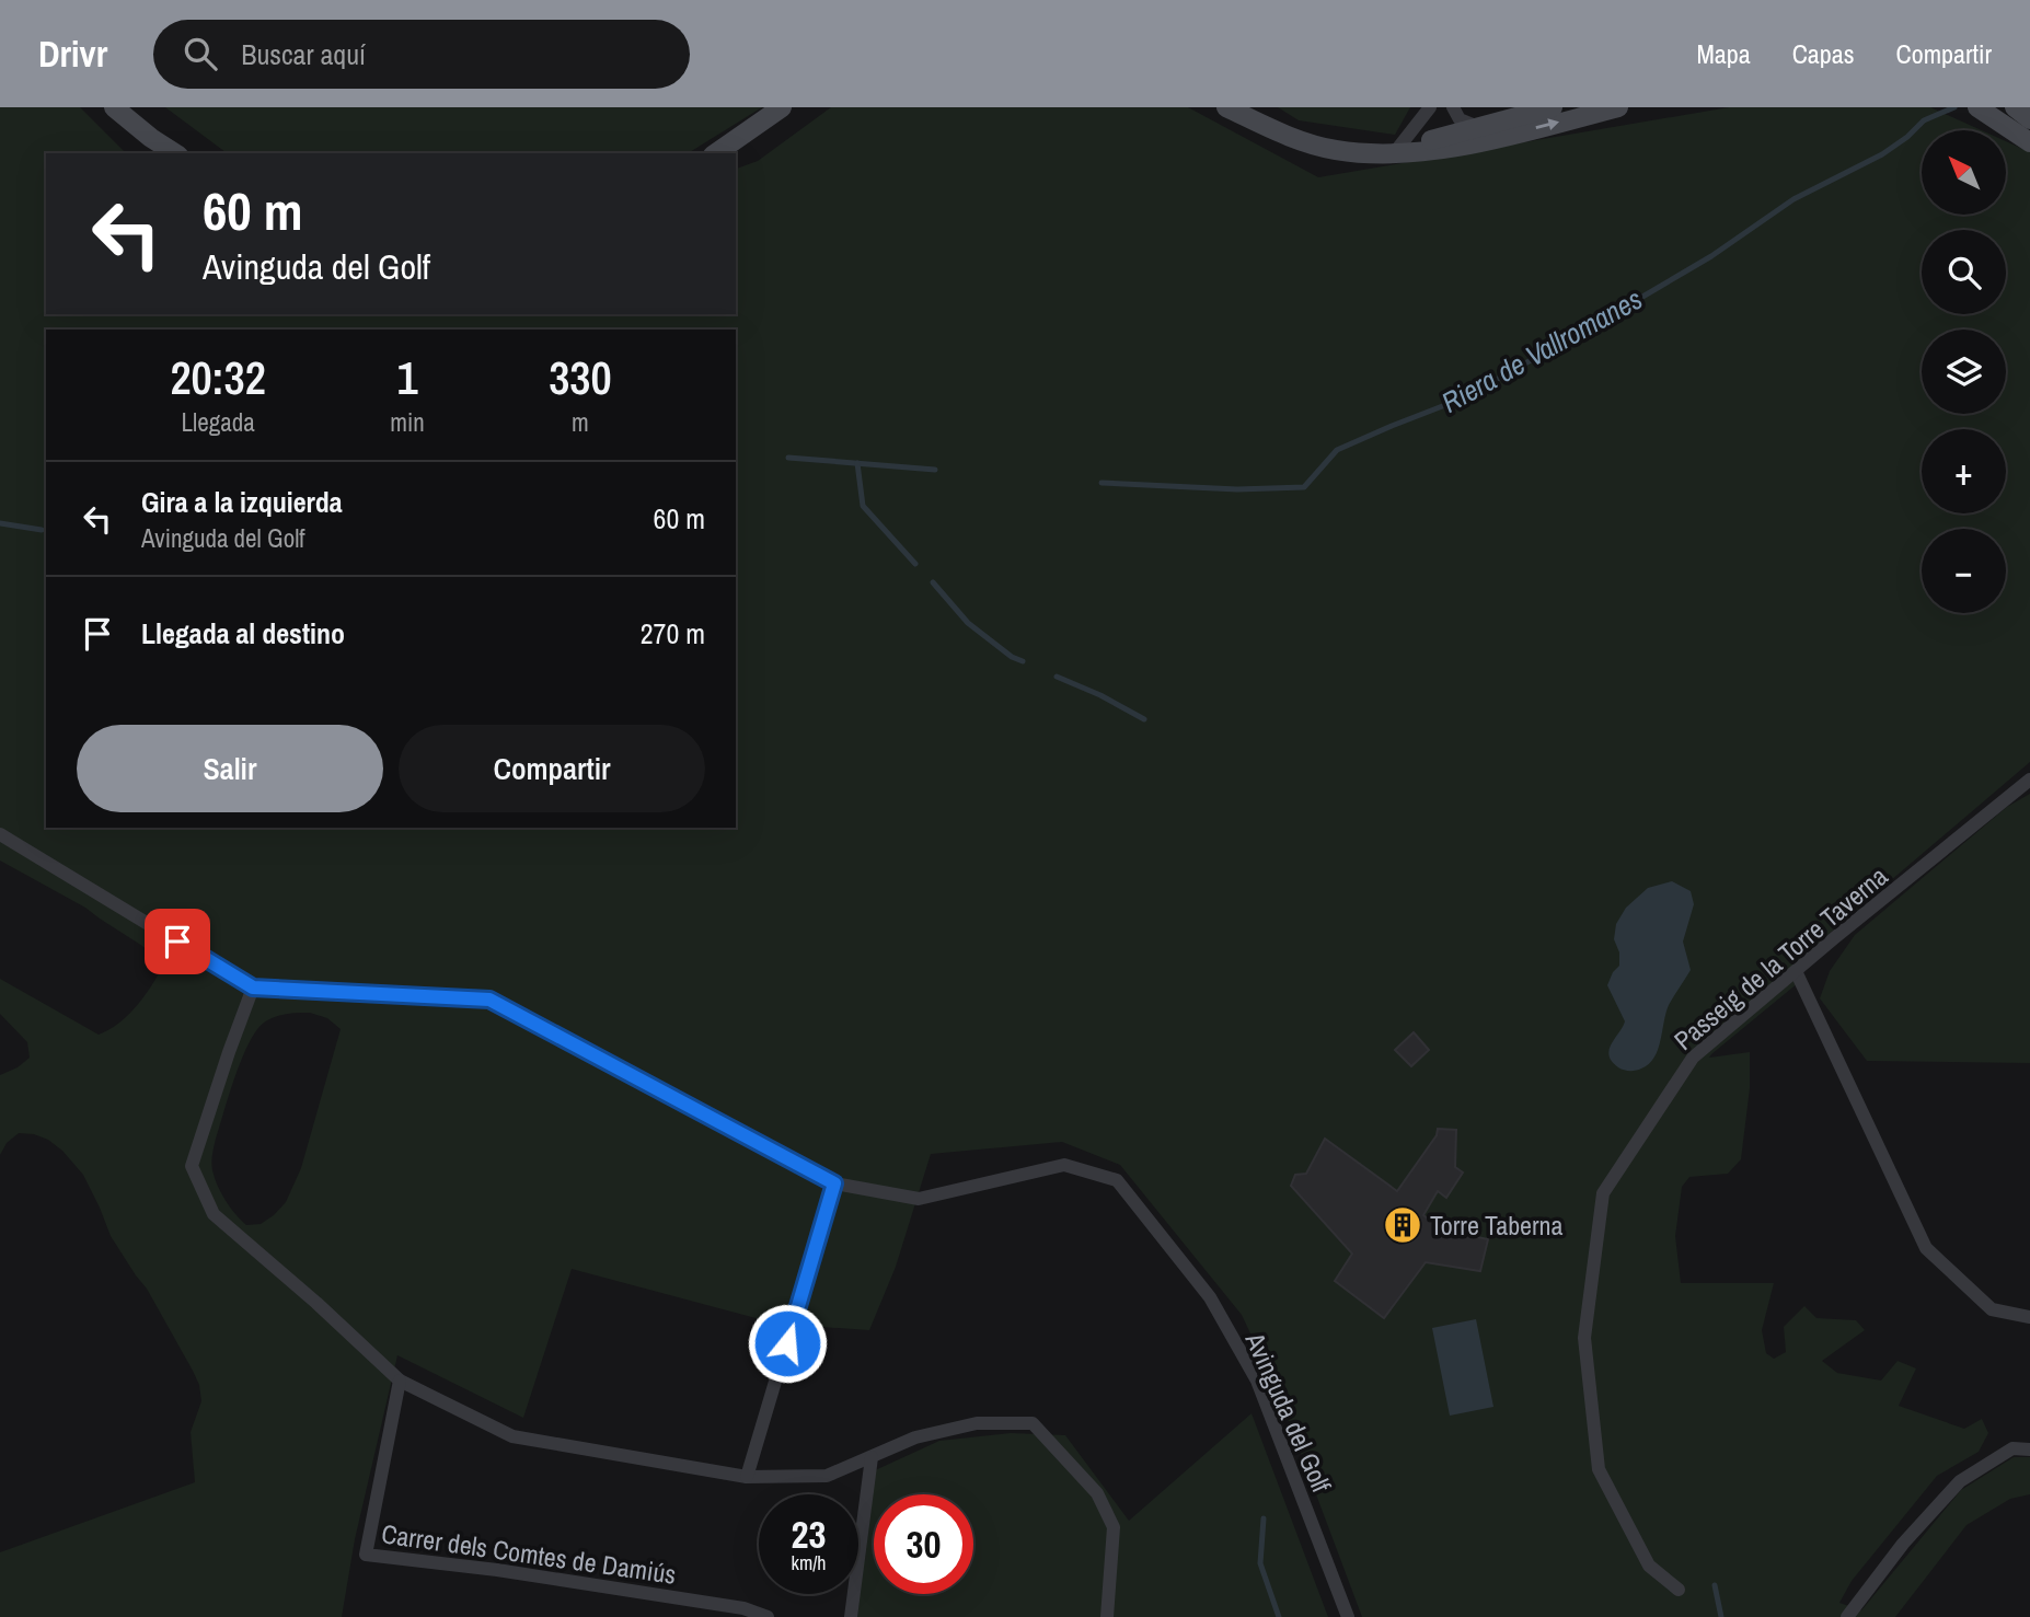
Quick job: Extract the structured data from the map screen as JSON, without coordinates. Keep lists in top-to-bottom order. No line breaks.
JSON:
{"streets":{"street":["Passeig de la Torre Taverna","Avinguda del Golf","Carrer dels Comtes de Damiús"]},"water":["Riera de Vallromanes"],"places":{"building":["Torre Taberna"]},"north":"top left","page":{"header":"Drivr","search":"Buscar aquí","nav":["Mapa","Capas","Compartir"],"map_buttons":["+","−"],"turn":["60 m","Avinguda del Golf"],"eta":["20:32","Llegada","1","min","330","m"],"list":[{"name":"Gira a la izquierda","note":"Avinguda del Golf","value":"60 m"},{"name":"Llegada al destino","value":"270 m"}],"buttons":["Salir","Compartir"],"speed":"23 km/h","limit":"30"}}
